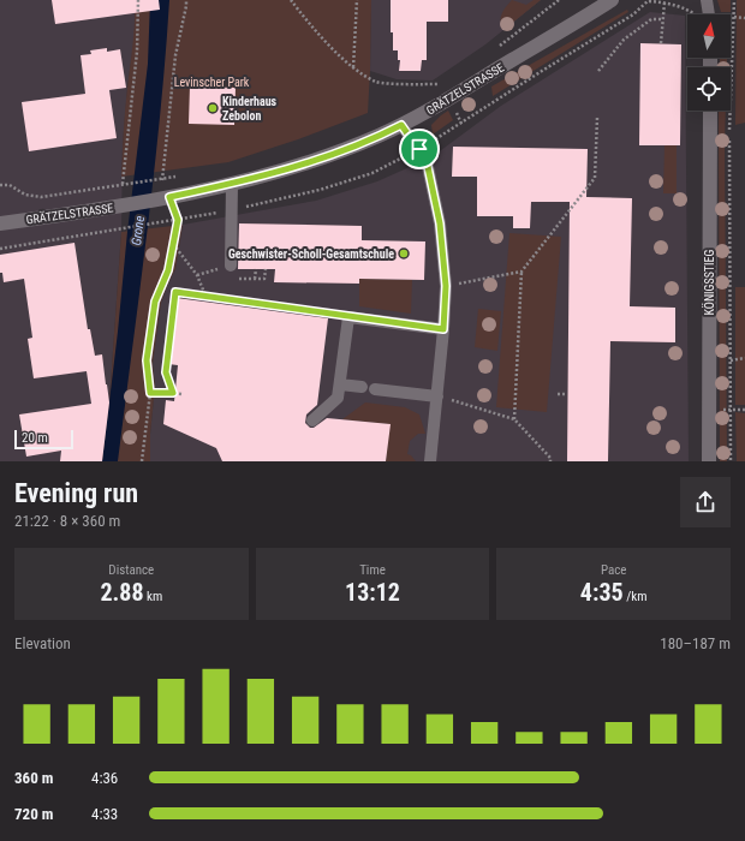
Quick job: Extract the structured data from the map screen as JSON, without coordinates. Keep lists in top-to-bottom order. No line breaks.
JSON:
{"streets":{"street":["GRÄTZELSTRASSE","KÖNIGSSTIEG"]},"water":["Grone"],"parks":["Levinscher Park"],"places":["Kinderhaus Zebolon","Geschwister-Scholl-Gesamtschule"],"scale_bar":"20 m","north":"top","page":{"scale":"20 m","heading":["Evening run","21:22 · 8 × 360 m"],"stats":[["Distance","2.88 km"],["Time","13:12"],["Pace","4:35 /km"]],"chart":["Elevation","180–187 m"],"list":[{"name":"360 m","note":"4:36"},{"name":"720 m","note":"4:33"}]}}
